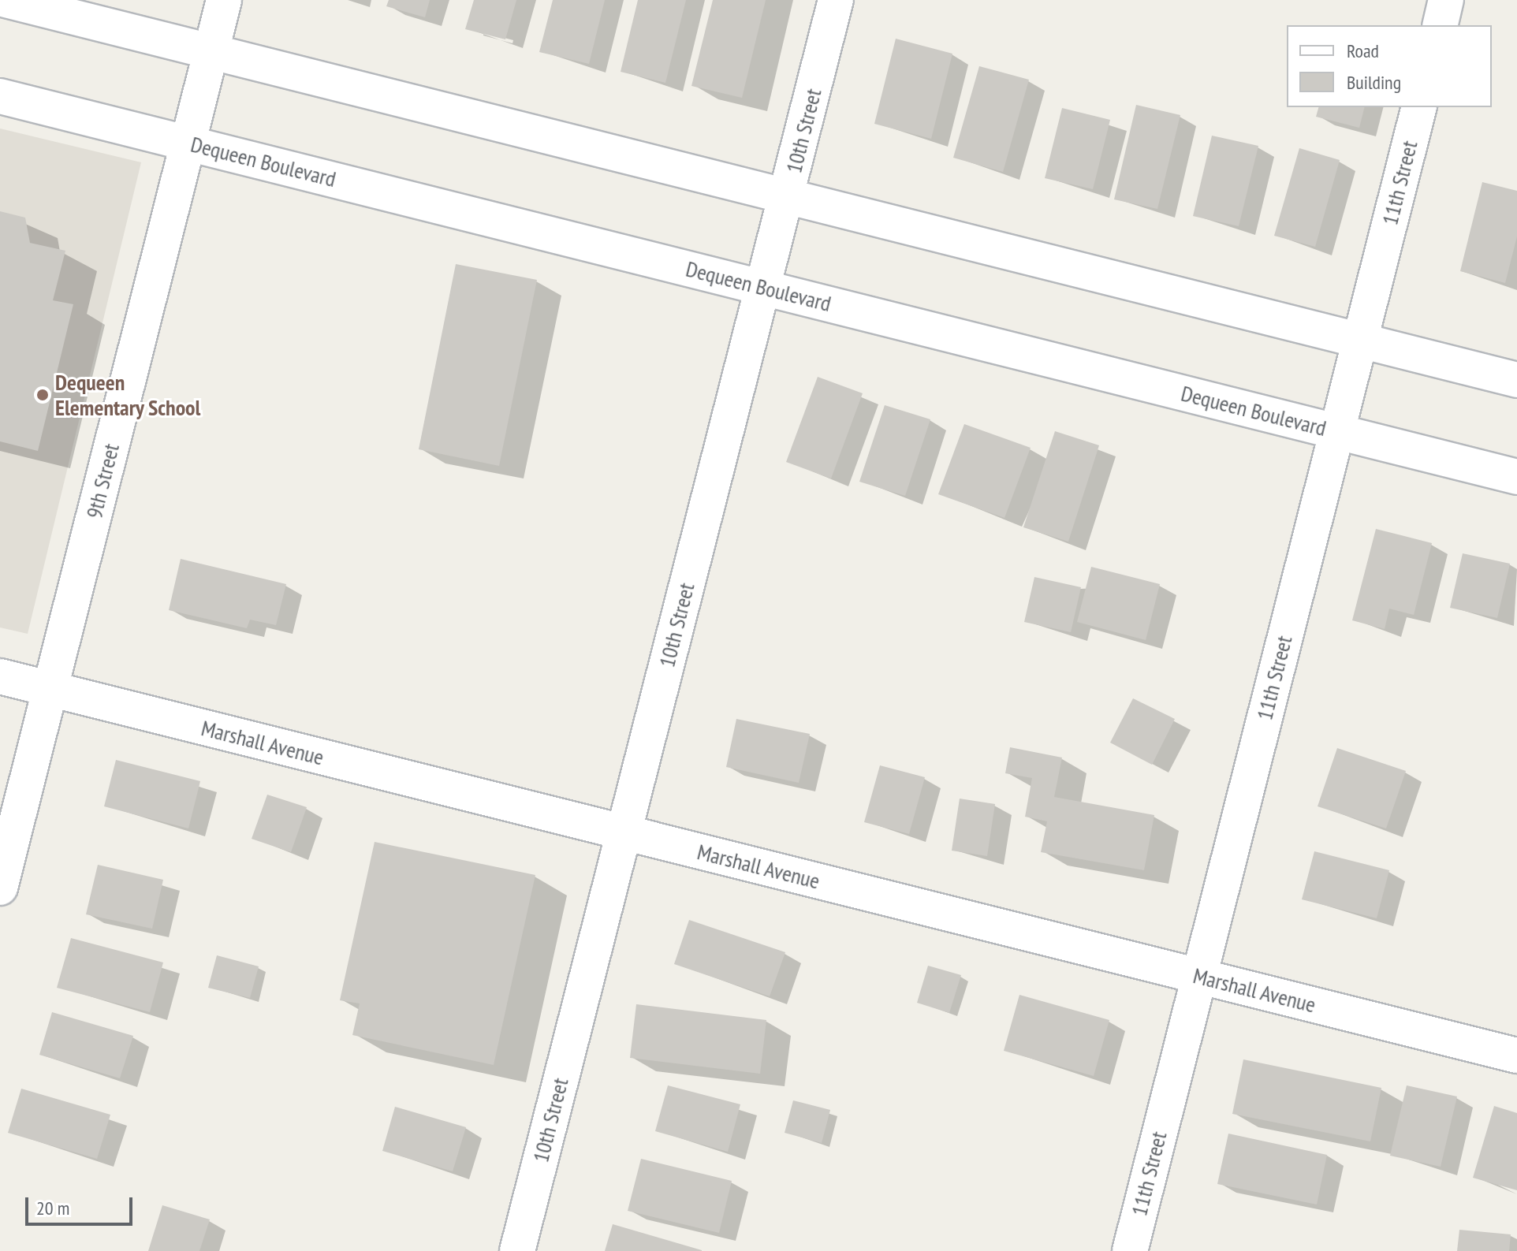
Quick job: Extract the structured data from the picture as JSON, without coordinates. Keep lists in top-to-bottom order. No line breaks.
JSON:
{"streets":{"street":["10th Street","Dequeen Boulevard","11th Street","9th Street","Marshall Avenue"]},"crossings":[["10th Street","Dequeen Boulevard"],["10th Street","Marshall Avenue"],["Dequeen Boulevard","11th Street"],["Dequeen Boulevard","9th Street"],["11th Street","Marshall Avenue"],["9th Street","Marshall Avenue"]],"places":["Dequeen Elementary School"],"legend":["Road","Building"],"scale_bar":"20 m"}
